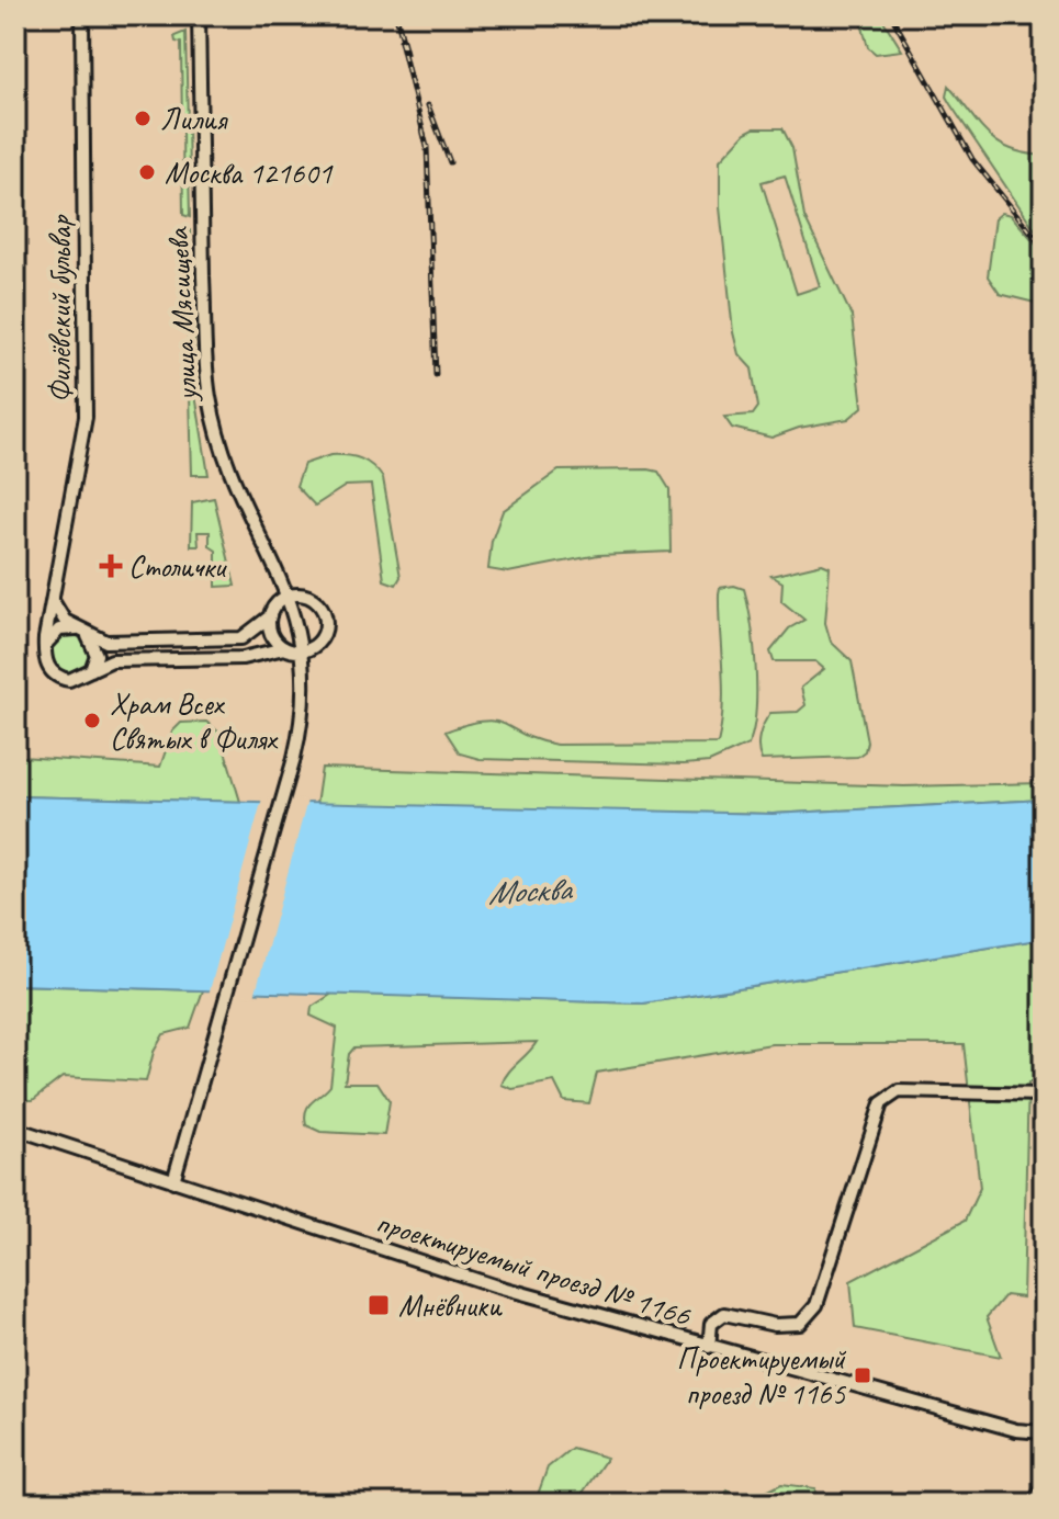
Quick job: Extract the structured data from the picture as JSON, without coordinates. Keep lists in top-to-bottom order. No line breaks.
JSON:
{"streets":{"street":["Филёвский бульвар","улица Мясищева","проектируемый проезд № 1166"]},"crossings":[["улица Мясищева","проектируемый проезд № 1166"]],"water":["Москва"],"places":{"other":["Лилия","Москва 121601","Храм Всех Святых в Филях"],"health":["Столички"],"transit":["Мнёвники","Проектируемый проезд № 1165"]}}
